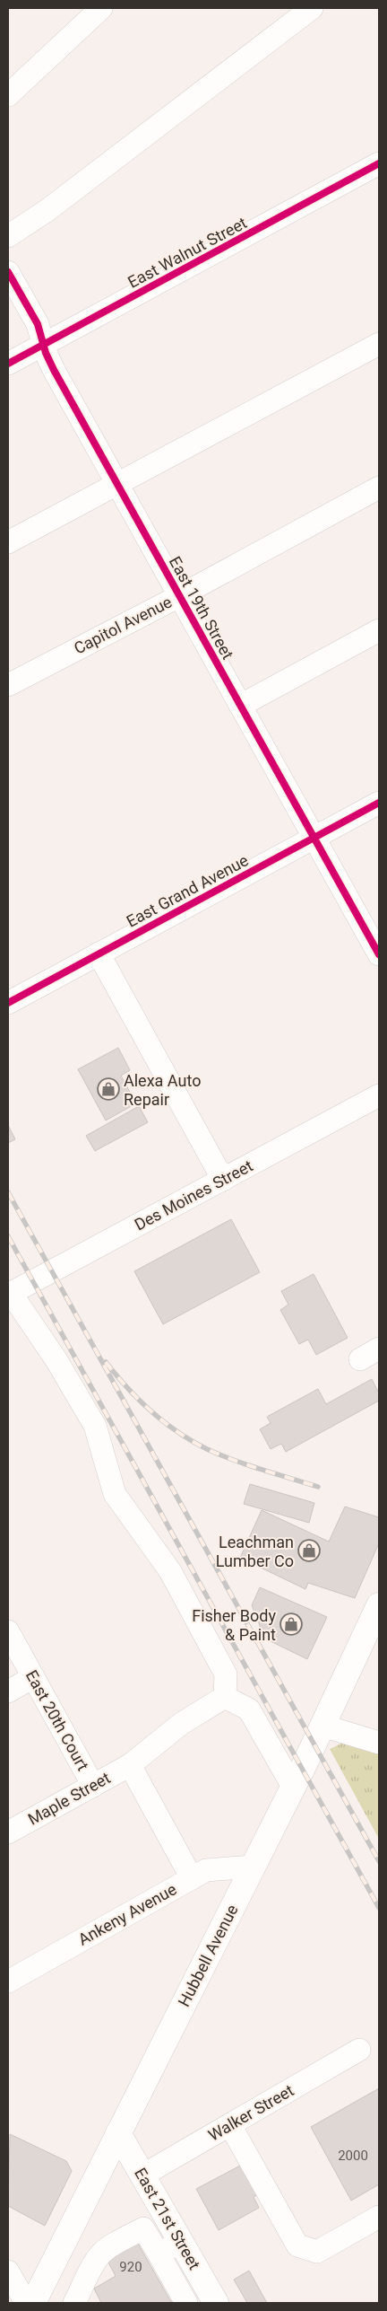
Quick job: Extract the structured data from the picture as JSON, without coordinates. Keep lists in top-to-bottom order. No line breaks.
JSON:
{"streets":{"main road":["Hubbell Avenue","East 21st Street"],"street":["East Walnut Street","East 19th Street","Capitol Avenue","East Grand Avenue","Des Moines Street","East 20th Court","Maple Street","Ankeny Avenue","Walker Street"]},"crossings":[["East Walnut Street","East 19th Street"],["East 19th Street","Capitol Avenue"],["East 19th Street","East Grand Avenue"],["East 20th Court","Maple Street"],["Ankeny Avenue","Hubbell Avenue"],["Hubbell Avenue","East 21st Street"],["Walker Street","East 21st Street"]],"places":{"shop":["Alexa Auto Repair","Leachman Lumber Co","Fisher Body & Paint"]},"house_numbers":["2000","920"]}
